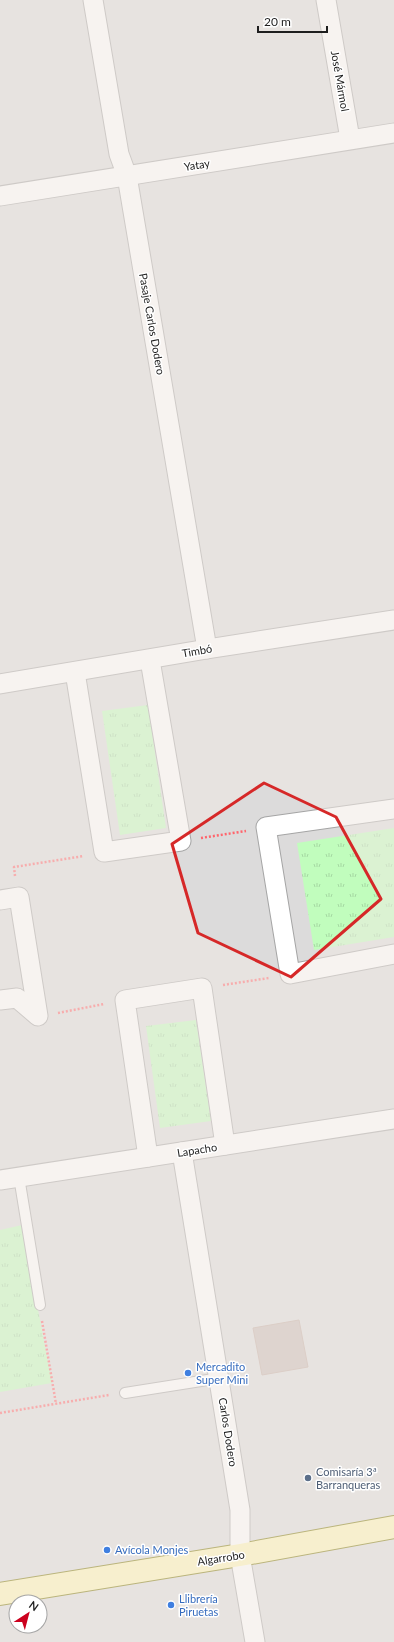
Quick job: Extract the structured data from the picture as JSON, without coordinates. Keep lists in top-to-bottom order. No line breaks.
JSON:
{"streets":{"street":["José Mármol","Yatay","Pasaje Carlos Dodero","Timbó","Lapacho","Carlos Dodero","Algarrobo"]},"crossings":[["José Mármol","Yatay"],["Yatay","Pasaje Carlos Dodero"],["Pasaje Carlos Dodero","Timbó"],["Lapacho","Carlos Dodero"],["Carlos Dodero","Algarrobo"]],"places":["Mercadito Super Mini","Comisaría 3ª Barranqueras","Avícola Monjes","Llibrería Piruetas"],"scale_bar":"20 m","north":"top right"}
